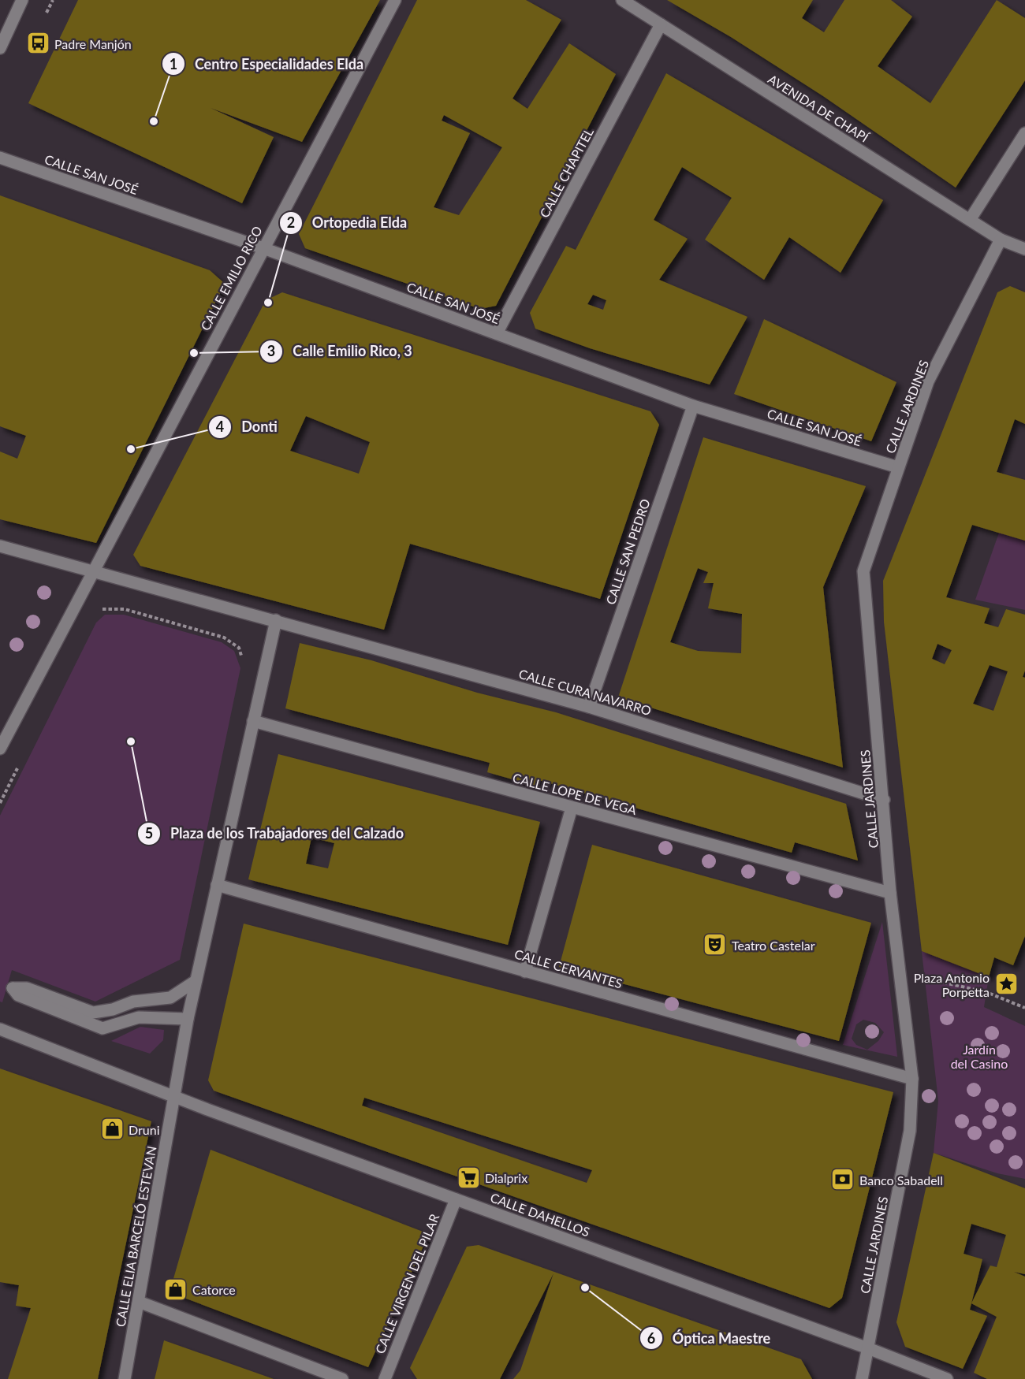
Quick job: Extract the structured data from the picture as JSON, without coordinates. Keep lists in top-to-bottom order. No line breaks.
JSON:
{"streets":{"street":["AVENIDA DE CHAPÍ","CALLE CHAPITEL","CALLE SAN JOSÉ","CALLE EMILIO RICO","CALLE JARDINES","CALLE SAN PEDRO","CALLE CURA NAVARRO","CALLE LOPE DE VEGA","CALLE CERVANTES","CALLE DAHELLOS","CALLE ELIA BARCELÓ ESTEVAN","CALLE VIRGEN DEL PILAR"]},"crossings":[["AVENIDA DE CHAPÍ","CALLE CHAPITEL"],["AVENIDA DE CHAPÍ","CALLE JARDINES"],["CALLE CHAPITEL","CALLE SAN JOSÉ"],["CALLE SAN JOSÉ","CALLE EMILIO RICO"],["CALLE SAN JOSÉ","CALLE JARDINES"],["CALLE SAN JOSÉ","CALLE SAN PEDRO"],["CALLE EMILIO RICO","CALLE CURA NAVARRO"],["CALLE JARDINES","CALLE CURA NAVARRO"],["CALLE JARDINES","CALLE LOPE DE VEGA"],["CALLE JARDINES","CALLE CERVANTES"],["CALLE JARDINES","CALLE DAHELLOS"],["CALLE SAN PEDRO","CALLE CURA NAVARRO"],["CALLE CURA NAVARRO","CALLE ELIA BARCELÓ ESTEVAN"],["CALLE LOPE DE VEGA","CALLE ELIA BARCELÓ ESTEVAN"],["CALLE CERVANTES","CALLE ELIA BARCELÓ ESTEVAN"],["CALLE DAHELLOS","CALLE ELIA BARCELÓ ESTEVAN"],["CALLE DAHELLOS","CALLE VIRGEN DEL PILAR"]],"parks":["Jardín del Casino"],"places":{"bus stop":["Padre Manjón"],"other":["Centro Especialidades Elda","Ortopedia Elda","Calle Emilio Rico, 3","Donti","Plaza de los Trabajadores del Calzado","Óptica Maestre"],"theatre":["Teatro Castelar"],"place":["Plaza Antonio Porpetta"],"shop":["Druni","Catorce"],"supermarket":["Dialprix"],"bank":["Banco Sabadell"]}}
